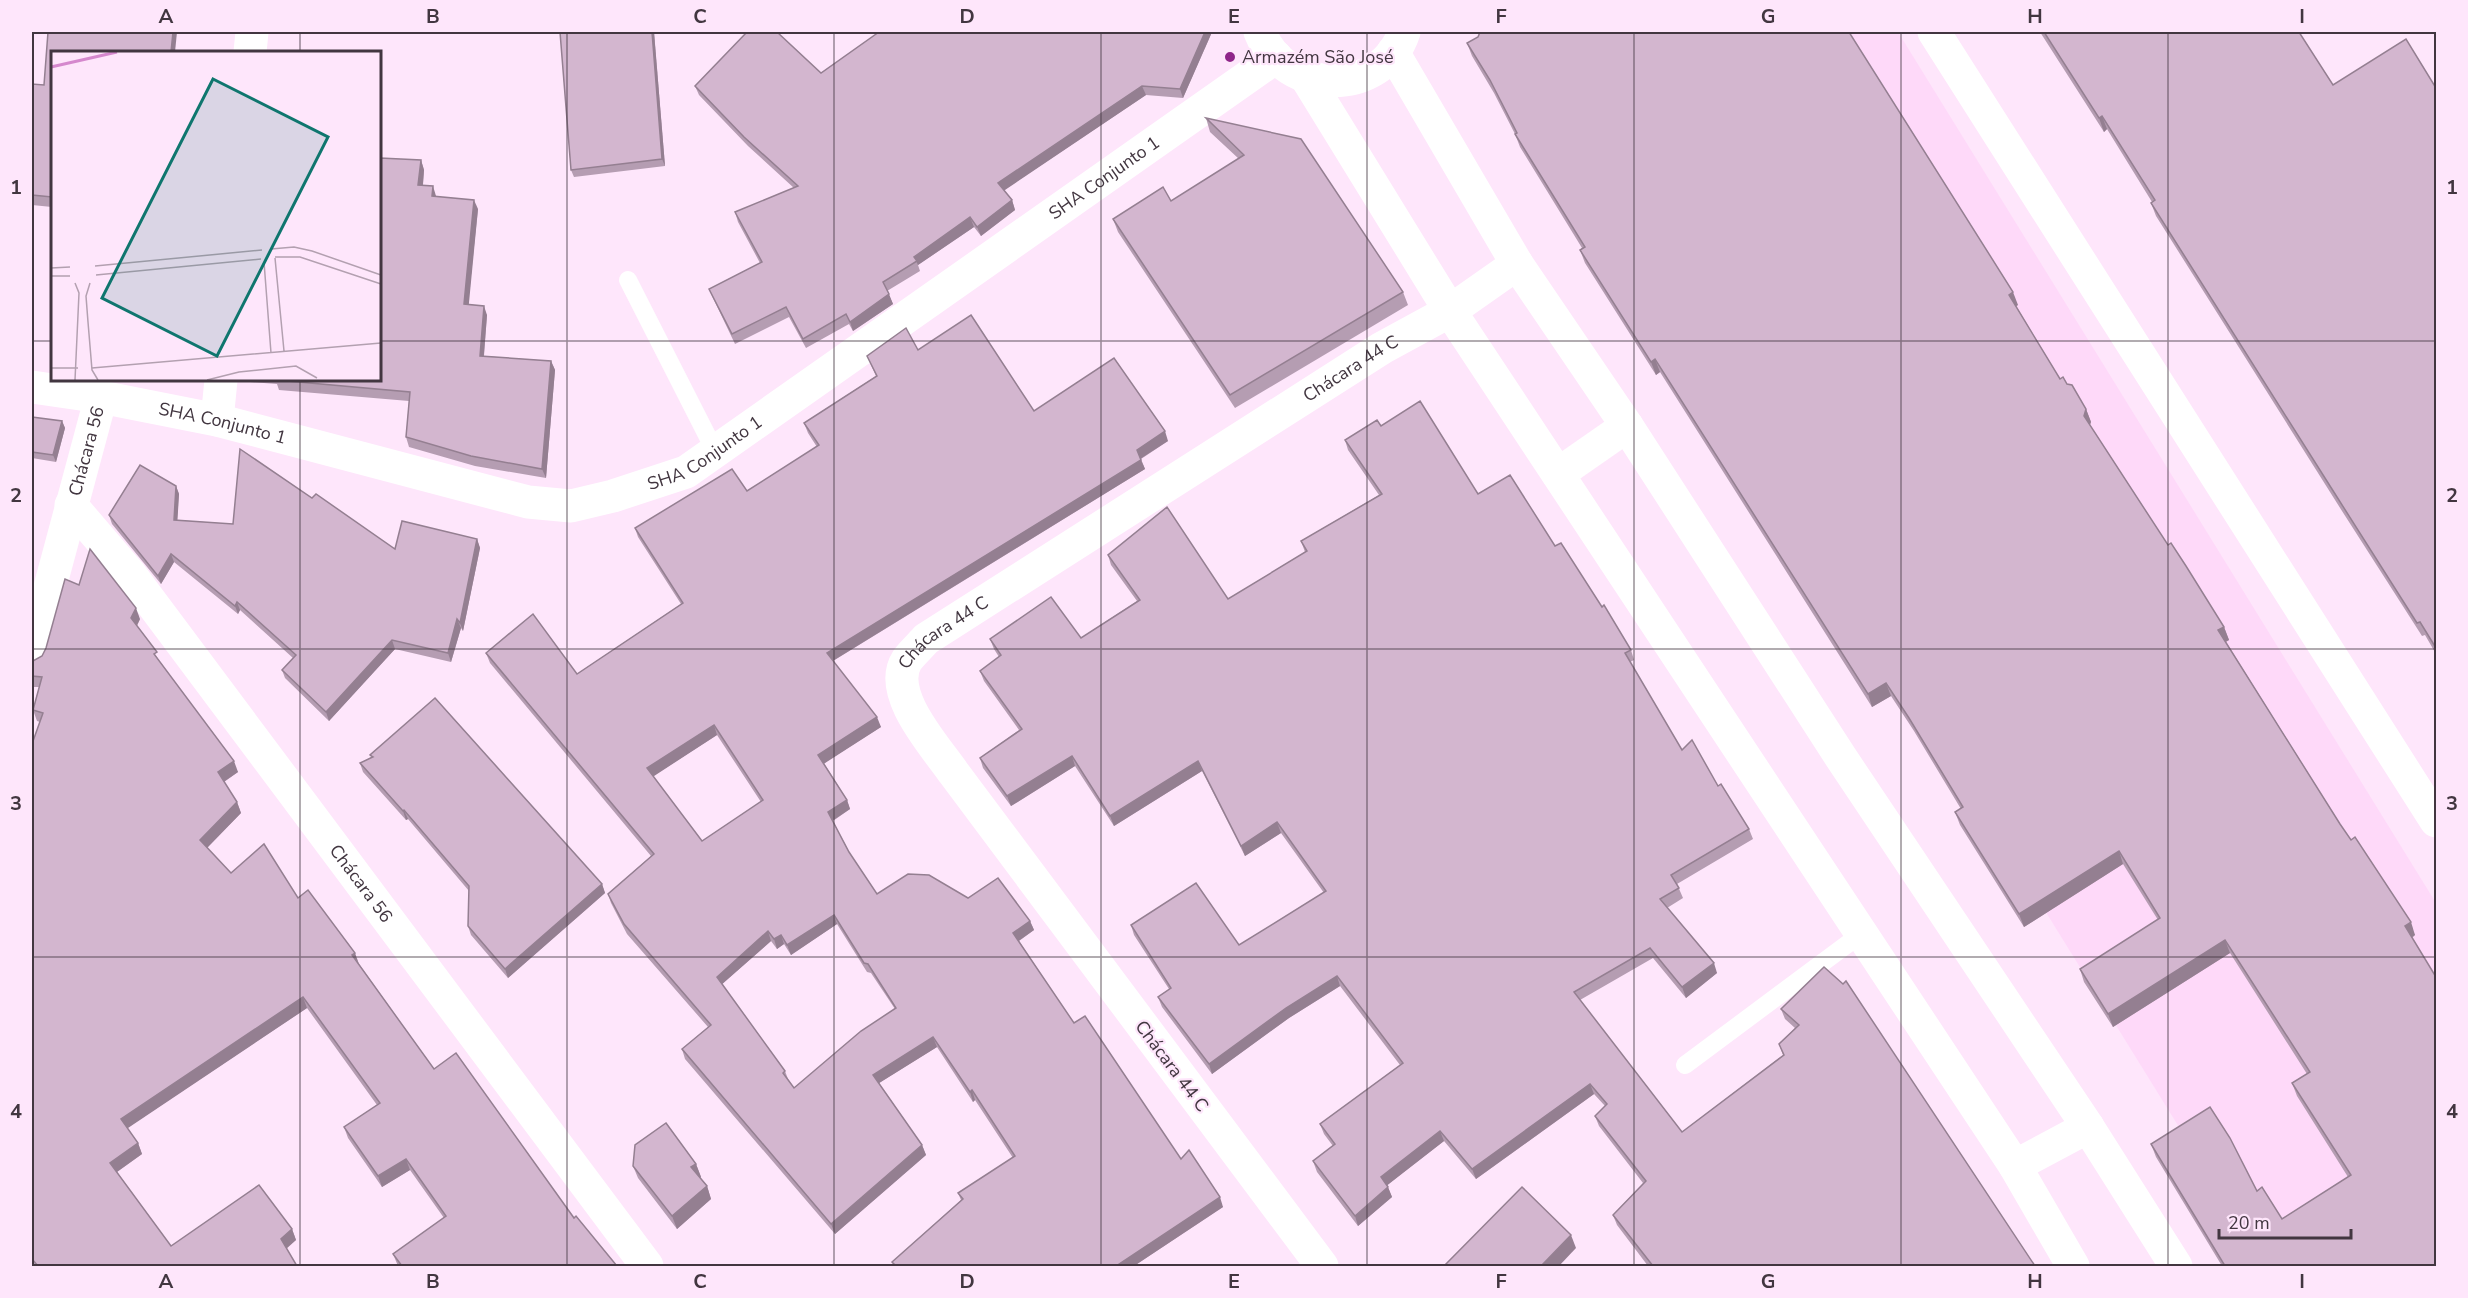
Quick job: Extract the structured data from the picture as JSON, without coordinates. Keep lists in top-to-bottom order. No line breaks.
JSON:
{"streets":{"street":["SHA Conjunto 1","Chácara 44 C","Chácara 56"]},"crossings":[["SHA Conjunto 1","Chácara 56"]],"places":["Armazém São José"],"scale_bar":"20 m","grid":{"columns":["A","B","C","D","E","F","G","H","I"],"rows":["1","2","3","4"]}}
